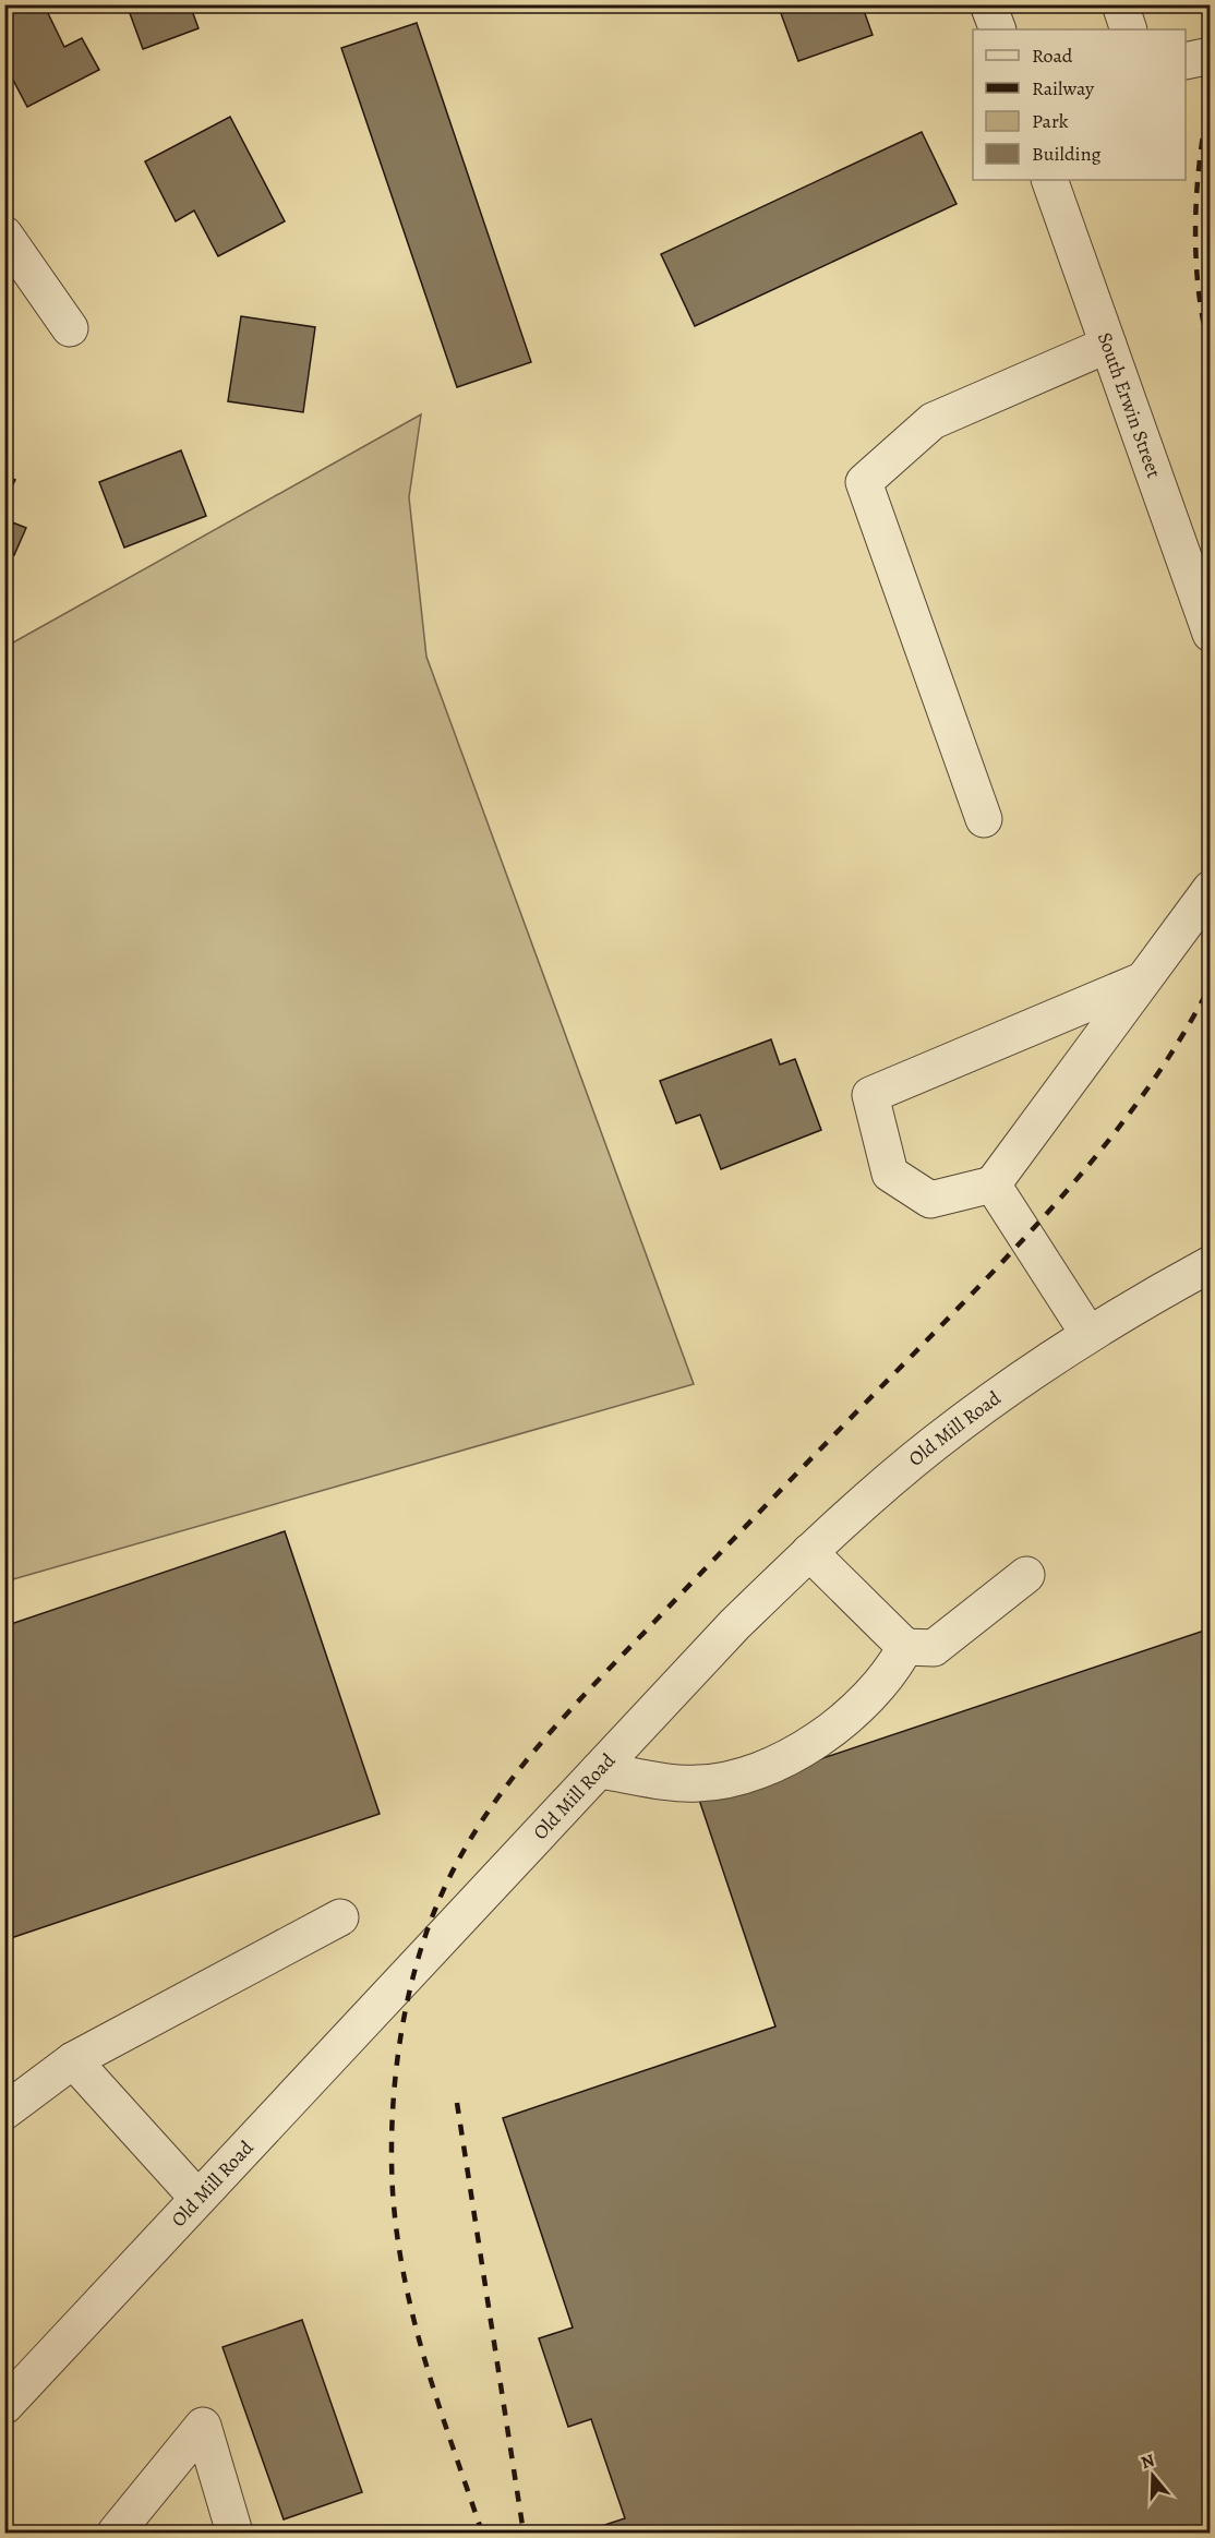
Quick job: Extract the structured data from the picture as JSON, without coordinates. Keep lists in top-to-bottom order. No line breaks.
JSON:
{"streets":{"street":["South Erwin Street","Old Mill Road"]},"legend":["Road","Railway","Park","Building"],"north":"top"}
